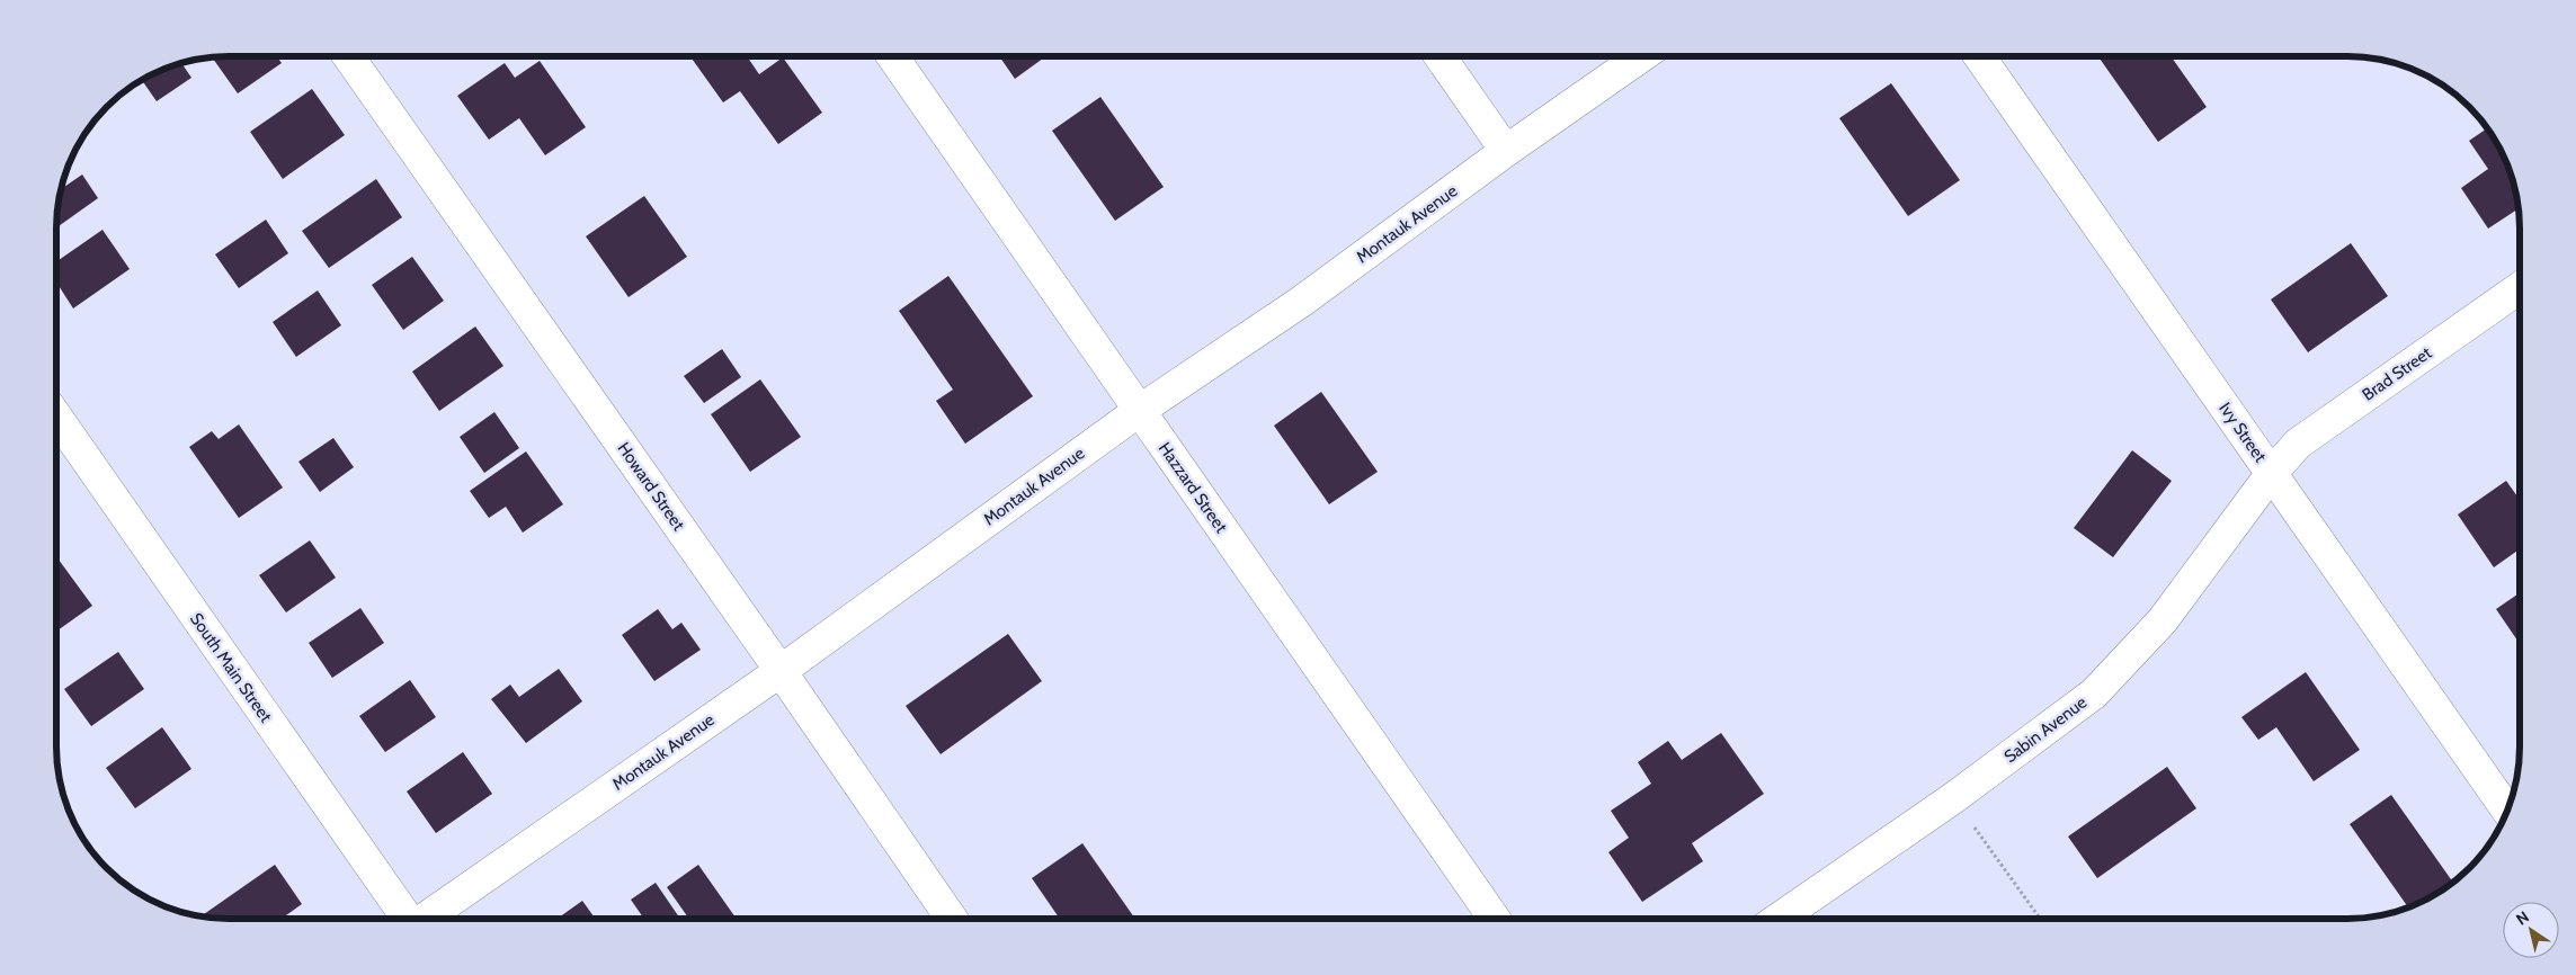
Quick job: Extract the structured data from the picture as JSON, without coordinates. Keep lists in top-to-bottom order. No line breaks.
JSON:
{"streets":{"street":["Montauk Avenue","Brad Street","Ivy Street","Howard Street","Hazzard Street","South Main Street","Sabin Avenue"]},"crossings":[["Montauk Avenue","Howard Street"],["Montauk Avenue","Hazzard Street"],["Brad Street","Ivy Street"],["Brad Street","Sabin Avenue"],["Ivy Street","Sabin Avenue"]],"north":"top left"}
